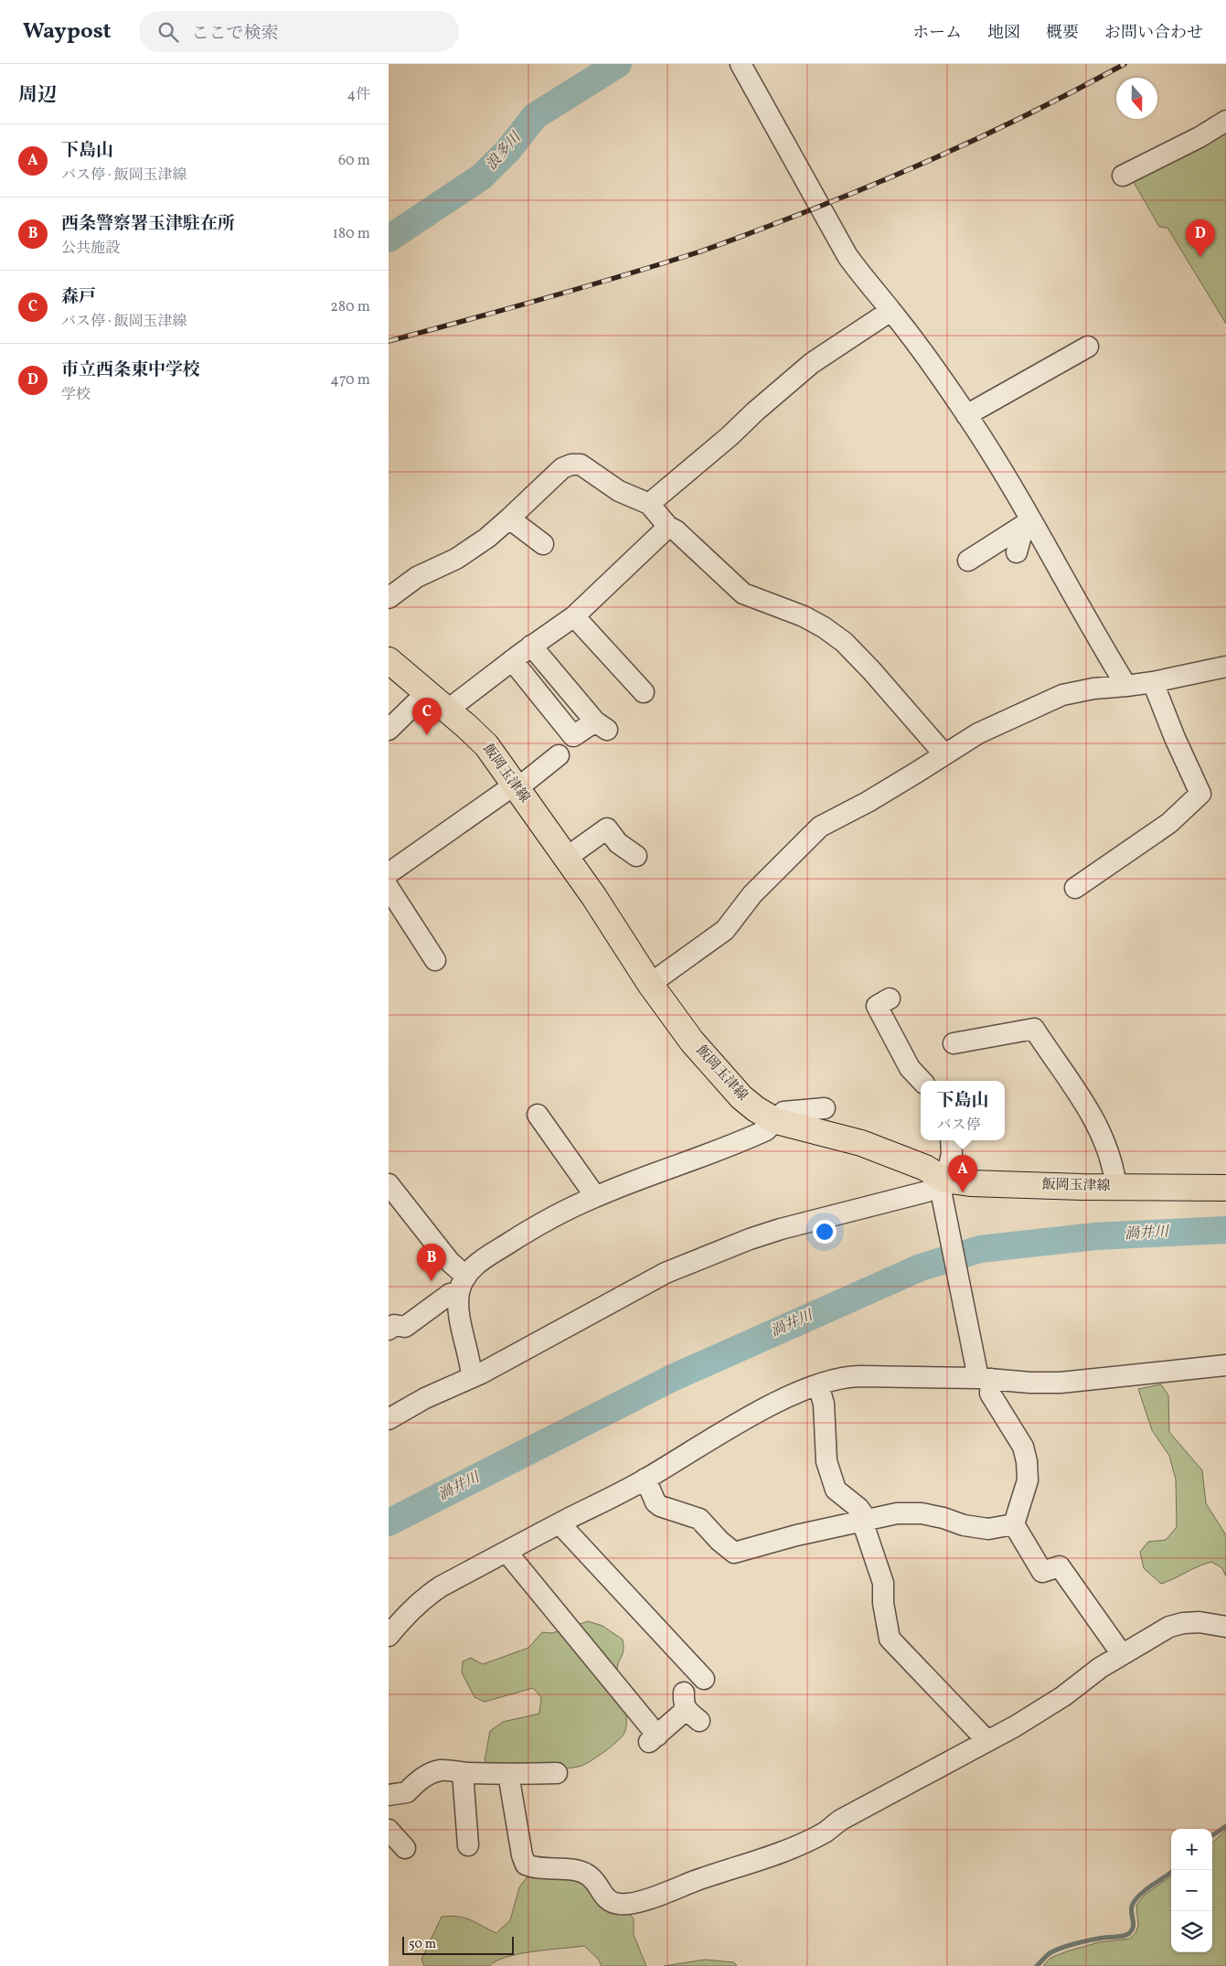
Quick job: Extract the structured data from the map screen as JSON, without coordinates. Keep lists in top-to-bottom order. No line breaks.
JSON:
{"streets":{"main road":["飯岡玉津線"]},"water":["浪多川","渦井川"],"scale_bar":"50 m","north":"bottom","page":{"header":"Waypost","search":"ここで検索","nav":["ホーム","地図","概要","お問い合わせ"],"heading":["周辺","4件"],"list":[{"mark":"A","name":"下島山","note":"バス停 · 飯岡玉津線","value":"60 m"},{"mark":"B","name":"西条警察署玉津駐在所","note":"公共施設","value":"180 m"},{"mark":"C","name":"森戸","note":"バス停 · 飯岡玉津線","value":"280 m"},{"mark":"D","name":"市立西条東中学校","note":"学校","value":"470 m"}],"pins":["D","C","A","B"],"popup":["下島山","バス停"],"map_buttons":["+","−"],"scale":"50 m"}}
